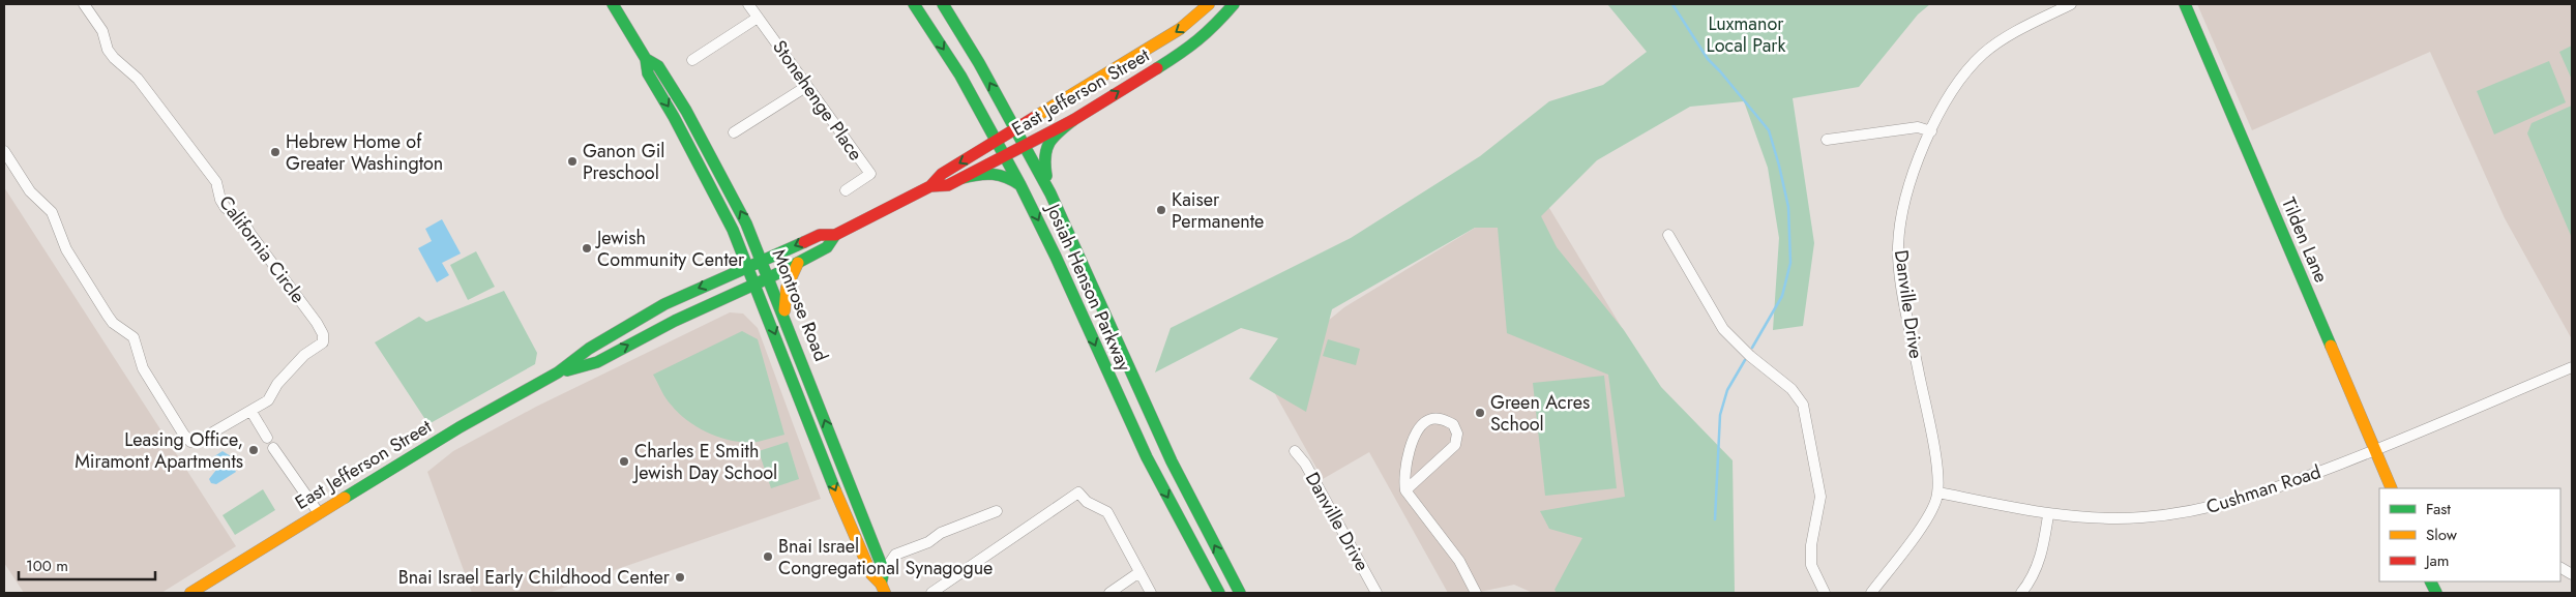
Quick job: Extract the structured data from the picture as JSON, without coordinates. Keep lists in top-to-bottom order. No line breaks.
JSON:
{"streets":{"street":["East Jefferson Street","Stonehenge Place","Tilden Lane","California Circle","Josiah Henson Parkway","Danville Drive","Montrose Road","Cushman Road"]},"crossings":[["East Jefferson Street","Josiah Henson Parkway"],["East Jefferson Street","Montrose Road"],["Tilden Lane","Cushman Road"],["Danville Drive","Cushman Road"]],"parks":["Luxmanor Local Park"],"places":["Hebrew Home of Greater Washington","Ganon Gil Preschool","Kaiser Permanente","Jewish Community Center","Green Acres School","Leasing Office, Miramont Apartments","Charles E Smith Jewish Day School","Bnai Israel Congregational Synagogue","Bnai Israel Early Childhood Center"],"legend":["Fast","Slow","Jam"],"scale_bar":"100 m"}
